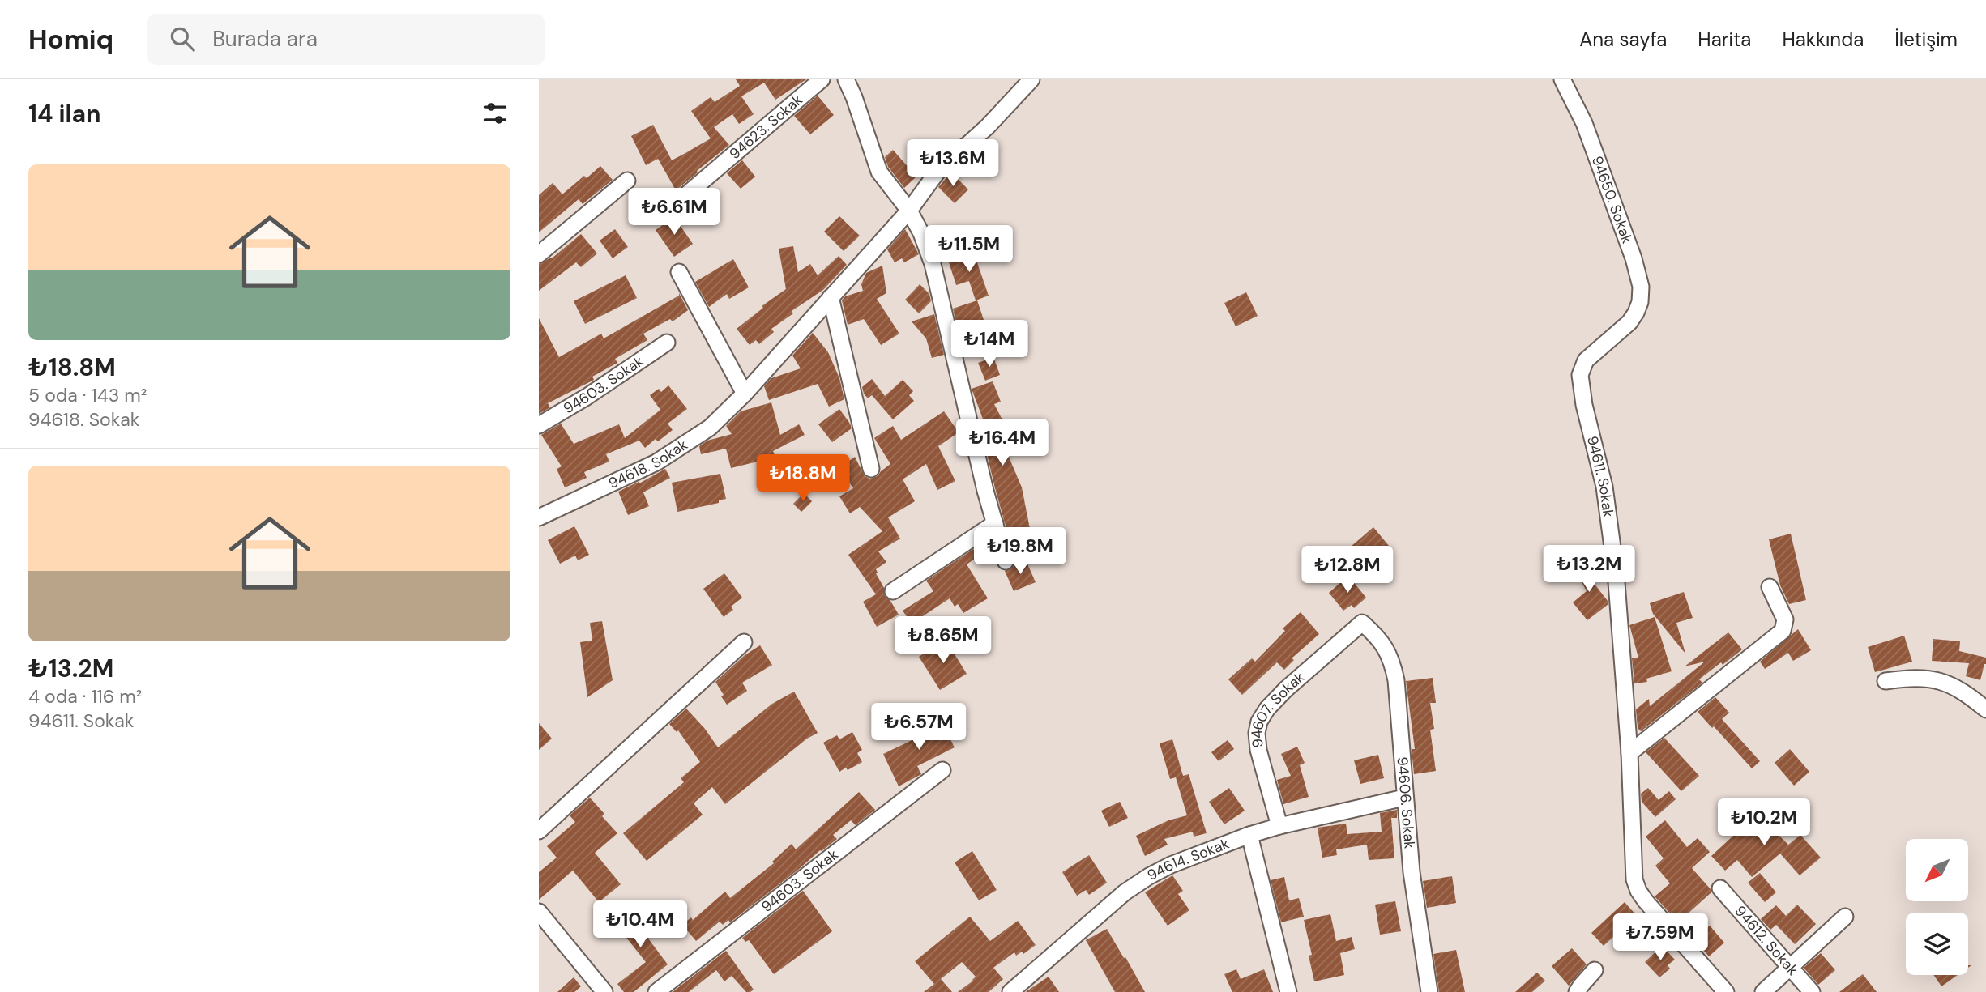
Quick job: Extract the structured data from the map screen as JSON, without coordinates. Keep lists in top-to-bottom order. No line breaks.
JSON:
{"streets":{"street":["94623. Sokak","94650. Sokak","94603. Sokak","94618. Sokak","94611. Sokak","94607. Sokak","94606. Sokak","94614. Sokak","94612. Sokak"]},"crossings":[["94650. Sokak","94611. Sokak"],["94607. Sokak","94606. Sokak"],["94607. Sokak","94614. Sokak"],["94606. Sokak","94614. Sokak"]],"north":"bottom left","page":{"header":"Homiq","search":"Burada ara","nav":["Ana sayfa","Harita","Hakkında","İletişim"],"heading":"14 ilan","price":["₺13.6M","₺6.61M","₺11.5M","₺14M","₺16.4M","₺18.8M","₺19.8M","₺13.2M","₺12.8M","₺8.65M","₺6.57M","₺10.2M","₺10.4M","₺7.59M"],"list":[{"name":"₺18.8M","note":"5 oda · 143 m² · 94618. Sokak"},{"name":"₺13.2M","note":"4 oda · 116 m² · 94611. Sokak"}]}}
